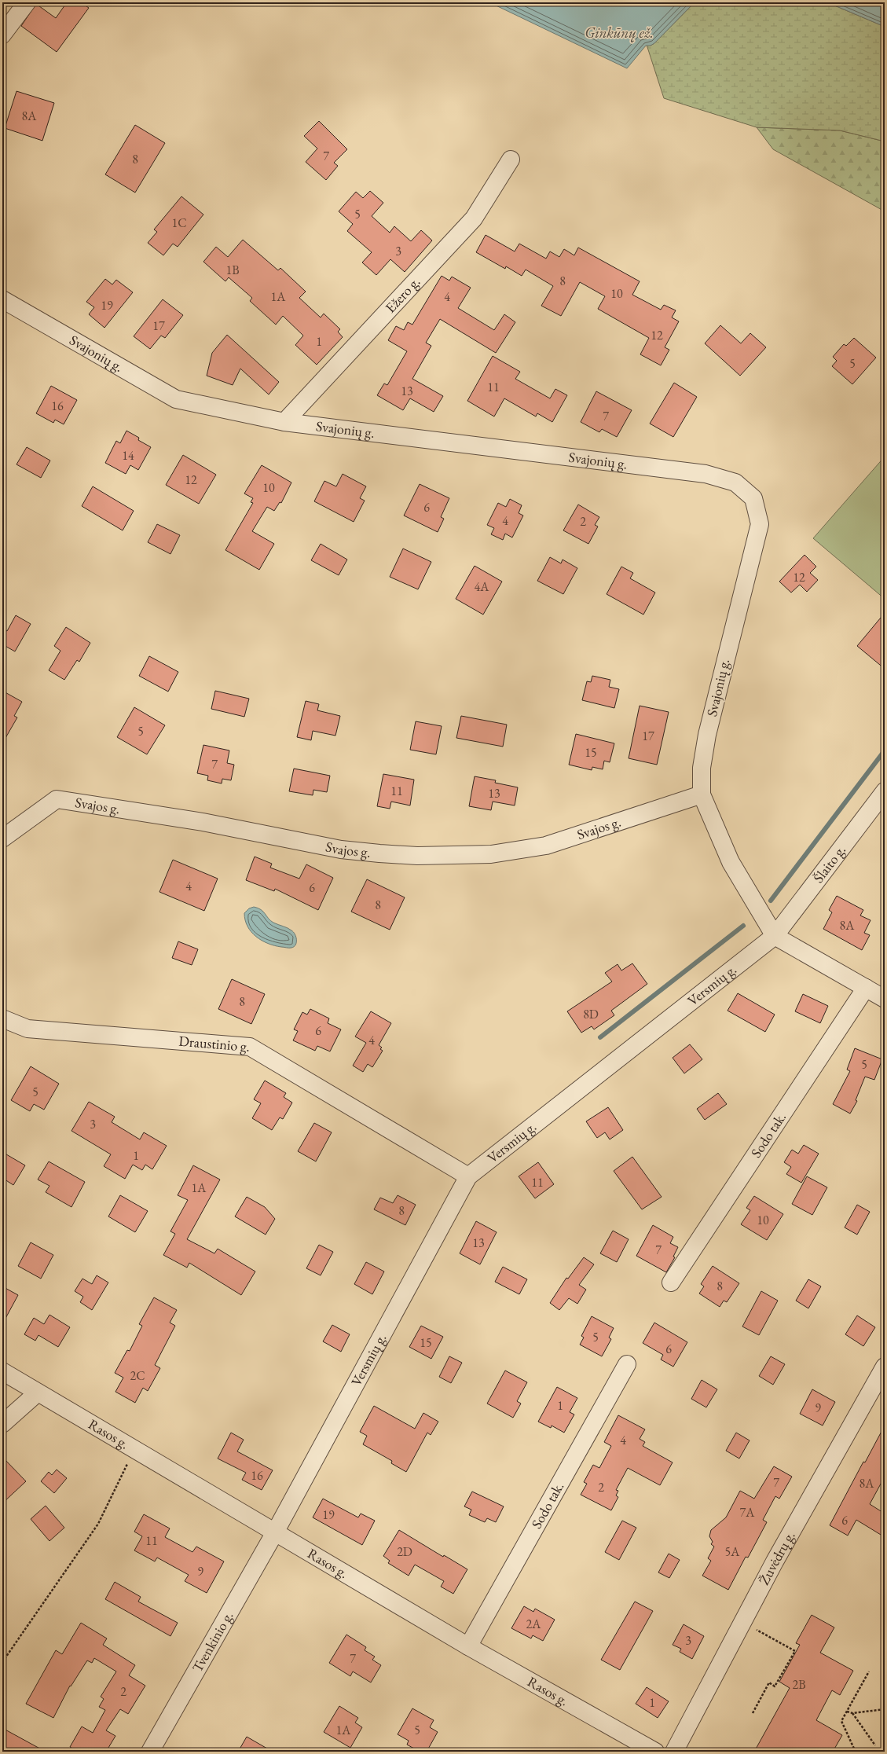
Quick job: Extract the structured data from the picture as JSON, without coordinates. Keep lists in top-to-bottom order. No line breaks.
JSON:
{"streets":{"street":["Ežero g.","Svajonių g.","Svajos g.","Šlaito g.","Versmių g.","Draustinio g.","Sodo tak.","Rasos g.","Žuvėdrų g.","Tvenkinio g."]},"crossings":[["Ežero g.","Svajonių g."],["Svajonių g.","Svajos g."],["Svajonių g.","Šlaito g."],["Svajonių g.","Versmių g."],["Šlaito g.","Versmių g."],["Versmių g.","Draustinio g."],["Versmių g.","Rasos g."],["Versmių g.","Tvenkinio g."],["Sodo tak.","Rasos g."],["Rasos g.","Tvenkinio g."]],"water":["Ginkūnų ež."],"house_numbers":["8A","7","8","5","1C","3","1B","8","10","1A","4","19","17","12","1","5","11","13","16","7","14","12","10","6","4","2","12","4A","5","17","15","7","11","13","4","6","8","8A","8","8D","6","4","5","5","3","1","11","1A","8","10","13","7","8","5","15","6","2C","1","9","4","16","7","8A","2","7A","19","6","11","2D","5A","9","2A","3","7","2B","2","1","1A","5"]}
